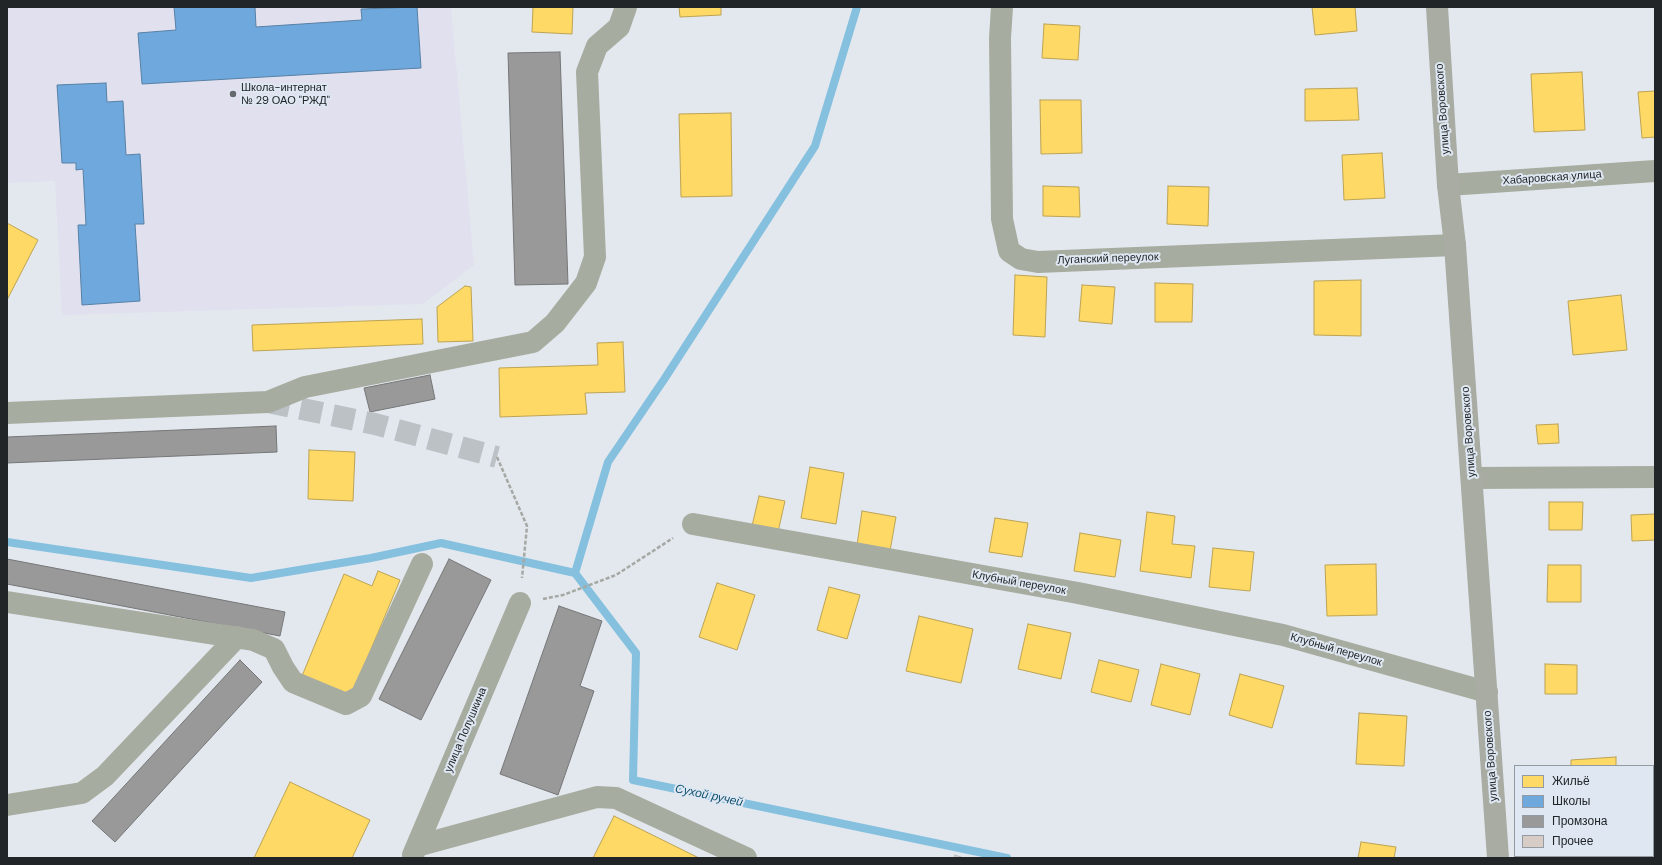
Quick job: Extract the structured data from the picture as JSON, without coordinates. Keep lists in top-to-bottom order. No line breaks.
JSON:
{"streets":{"main road":["улица Воровского"],"street":["Хабаровская улица","Луганский переулок","Клубный переулок","улица Полушкина"]},"crossings":[["улица Воровского","Хабаровская улица"],["улица Воровского","Луганский переулок"],["улица Воровского","Клубный переулок"]],"water":["Сухой ручей"],"places":["Школа-интернат № 29 ОАО \"РЖД\""],"legend":["Жильё","Школы","Промзона","Прочее"]}
